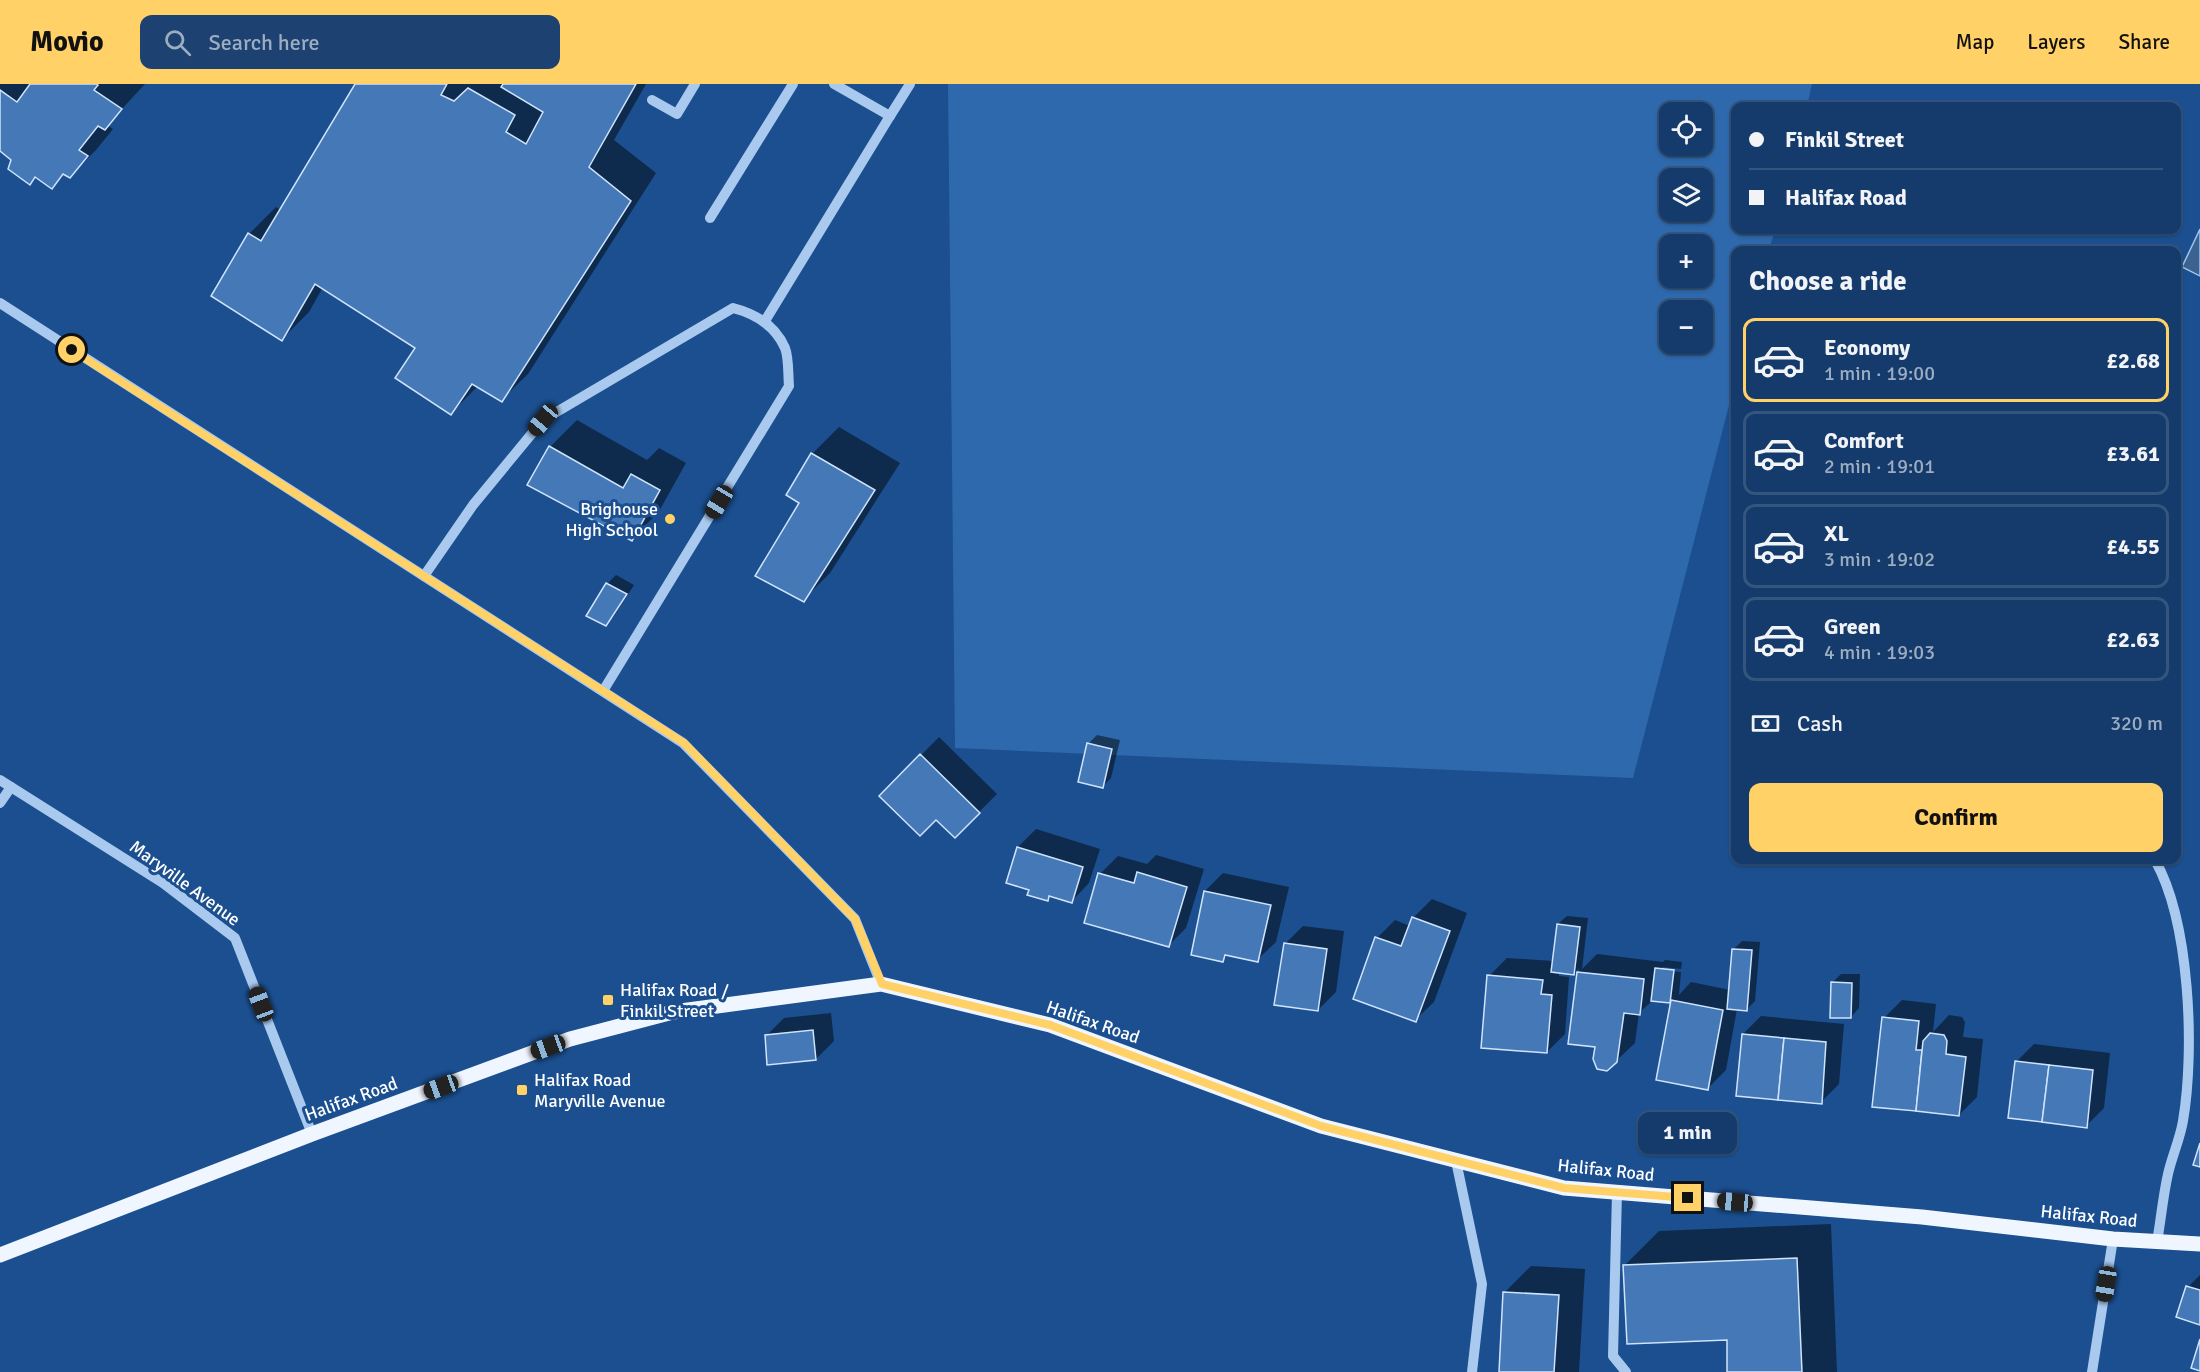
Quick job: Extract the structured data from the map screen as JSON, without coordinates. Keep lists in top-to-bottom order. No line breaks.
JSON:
{"streets":{"main road":["Halifax Road"],"street":["Maryville Avenue"]},"crossings":[["Maryville Avenue","Halifax Road"]],"places":{"other":["Brighouse High School"],"transit":["Halifax Road / Finkil Street","Halifax Road Maryville Avenue"]},"page":{"header":"Movio","search":"Search here","nav":["Map","Layers","Share"],"map_buttons":["+","−"],"banner":["Finkil Street","Halifax Road"],"heading":"Choose a ride","list":[{"name":"Economy","note":"1 min · 19:00","value":"£2.68"},{"name":"Comfort","note":"2 min · 19:01","value":"£3.61"},{"name":"XL","note":"3 min · 19:02","value":"£4.55"},{"name":"Green","note":"4 min · 19:03","value":"£2.63"}],"pay":["Cash","320 m"],"buttons":"Confirm","bubble":"1 min"}}
